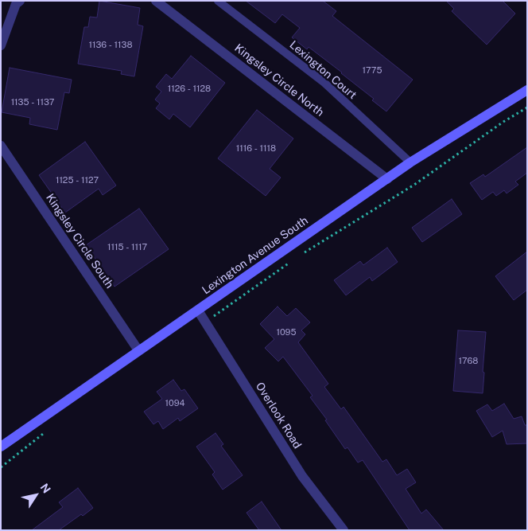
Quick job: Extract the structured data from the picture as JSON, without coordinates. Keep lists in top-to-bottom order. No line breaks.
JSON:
{"streets":{"street":["Kingsley Circle North","Kingsley Circle South","Lexington Avenue South","Overlook Road"],"lane":["Lexington Court"]},"crossings":[["Lexington Court","Lexington Avenue South"],["Kingsley Circle North","Lexington Avenue South"],["Kingsley Circle South","Lexington Avenue South"],["Lexington Avenue South","Overlook Road"]],"house_numbers":["1136 - 1138","1775","1126 - 1128","1135 - 1137","1116 - 1118","1125 - 1127","1115 - 1117","1095","1768","1094"],"north":"top right"}
